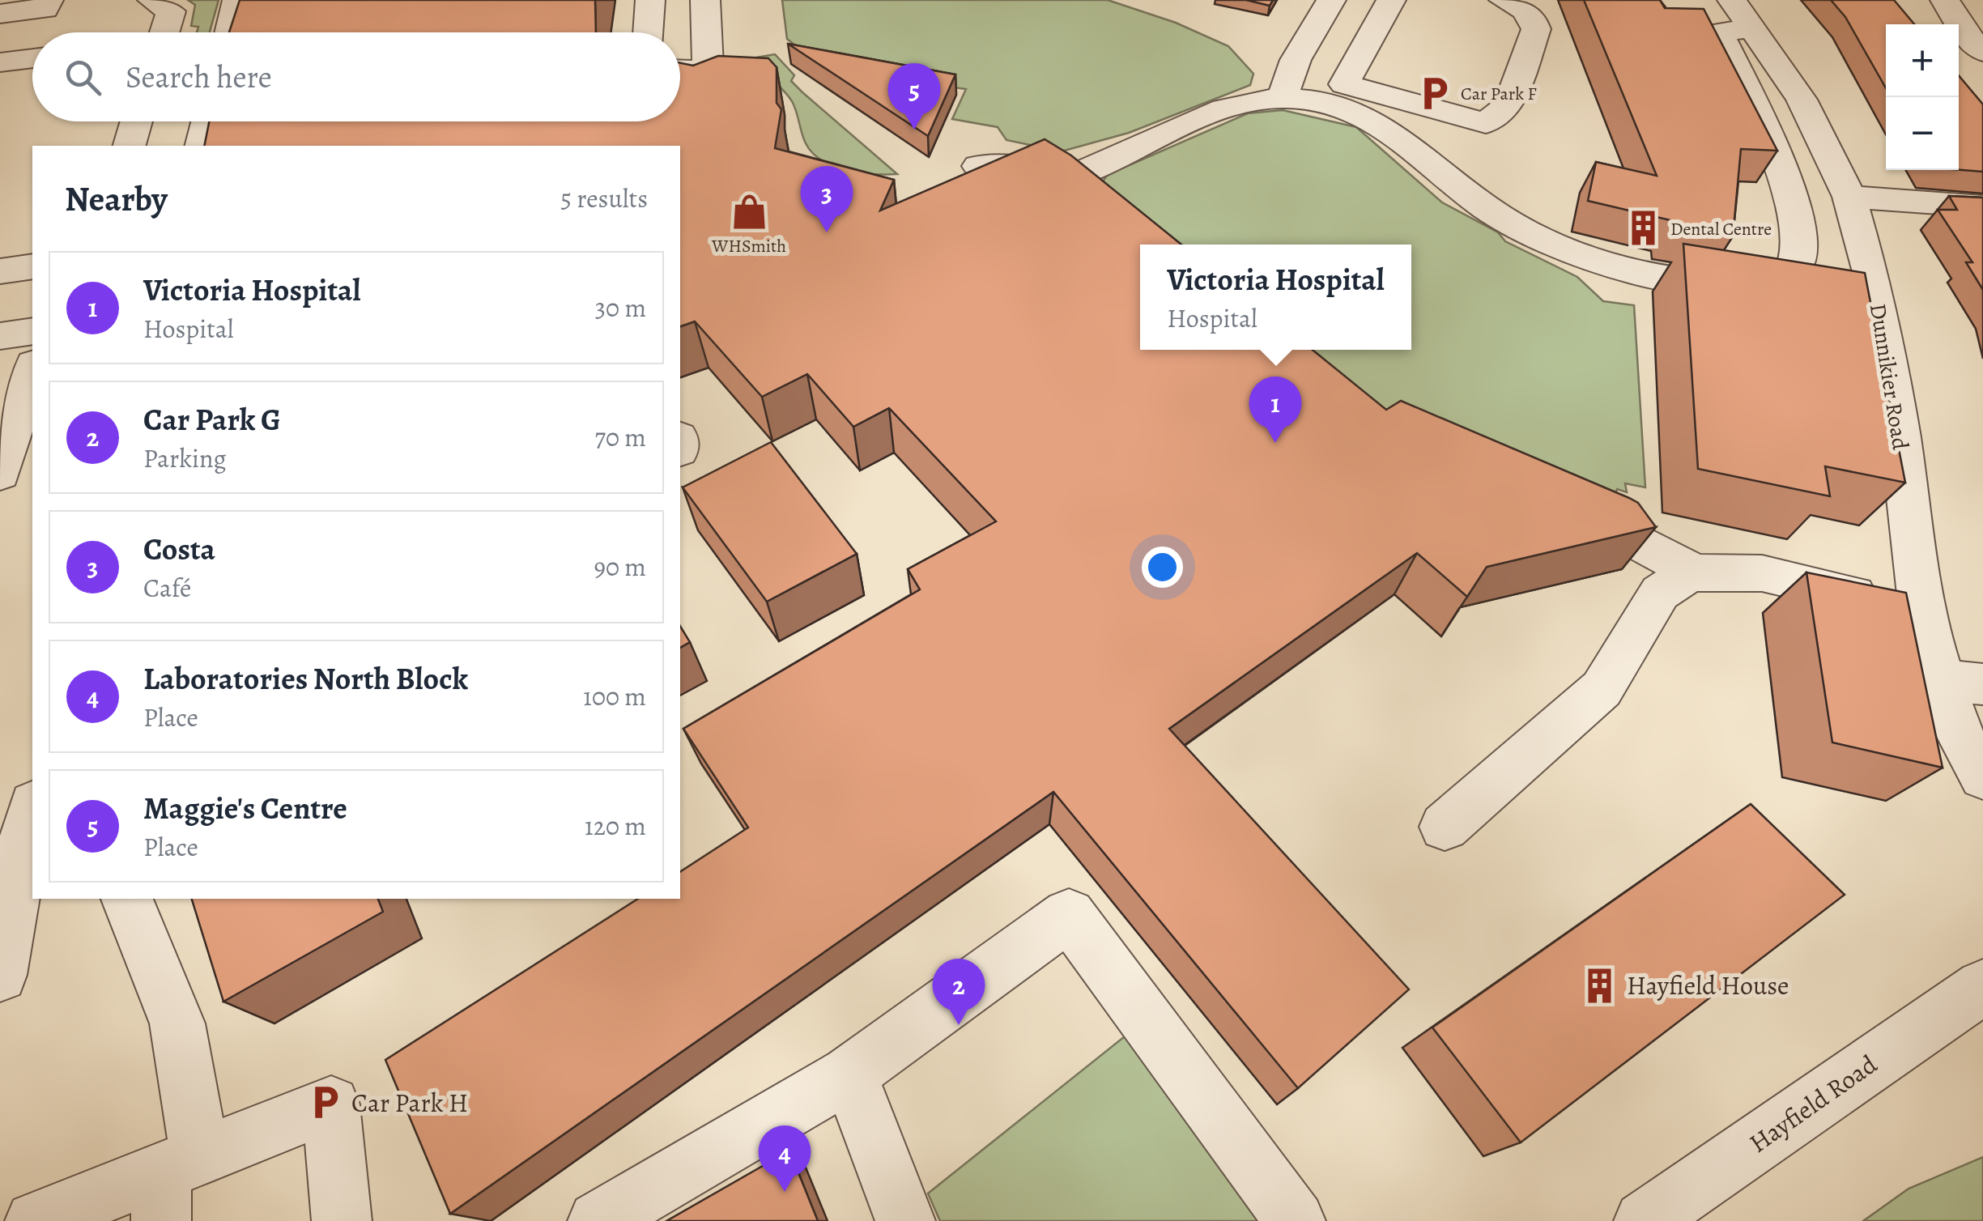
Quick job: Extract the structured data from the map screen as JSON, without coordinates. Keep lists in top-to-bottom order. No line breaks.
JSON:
{"streets":{"street":["Dunnikier Road","Hayfield Road"]},"places":{"parking":["Car Park F","Car Park H"],"shop":["WHSmith"],"building":["Dental Centre","Hayfield House"]},"page":{"map_buttons":["+","−"],"search":"Search here","pins":["5","3","1","2","4"],"heading":["Nearby","5 results"],"popup":["Victoria Hospital","Hospital"],"list":[{"mark":"1","name":"Victoria Hospital","note":"Hospital","value":"30 m"},{"mark":"2","name":"Car Park G","note":"Parking","value":"70 m"},{"mark":"3","name":"Costa","note":"Café","value":"90 m"},{"mark":"4","name":"Laboratories North Block","note":"Place","value":"100 m"},{"mark":"5","name":"Maggie's Centre","note":"Place","value":"120 m"}]}}
